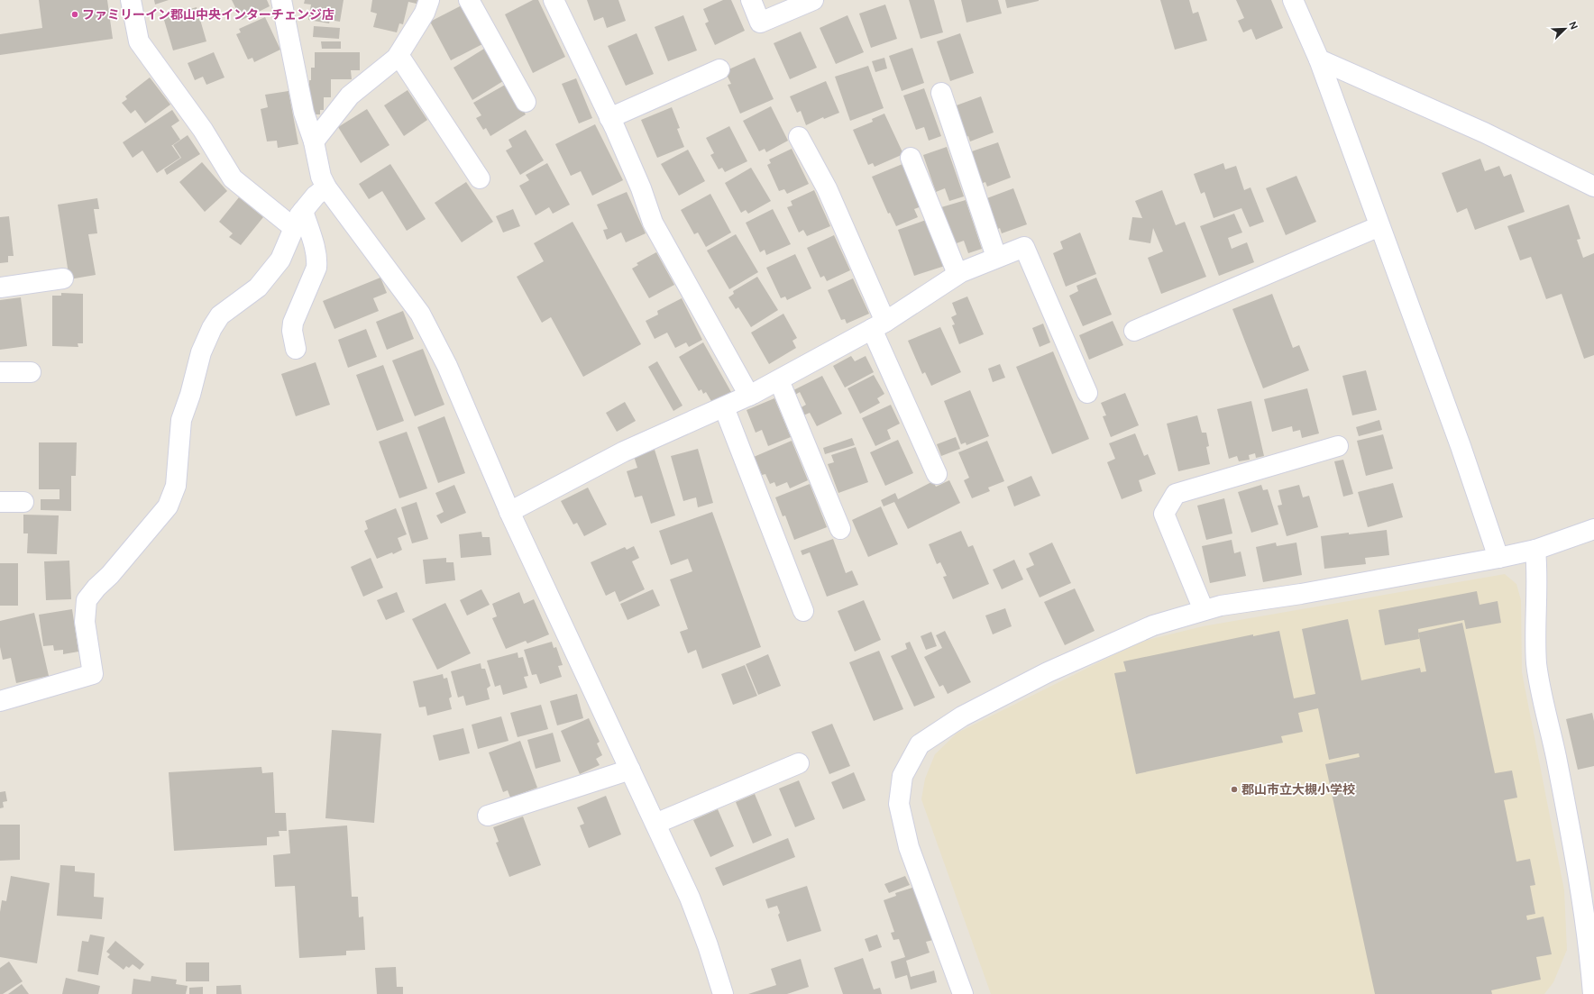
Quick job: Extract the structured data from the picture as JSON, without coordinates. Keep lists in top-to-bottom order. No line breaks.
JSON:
{"places":["ファミリーイン郡山中央インターチェンジ店","郡山市立大槻小学校"],"north":"top right"}
